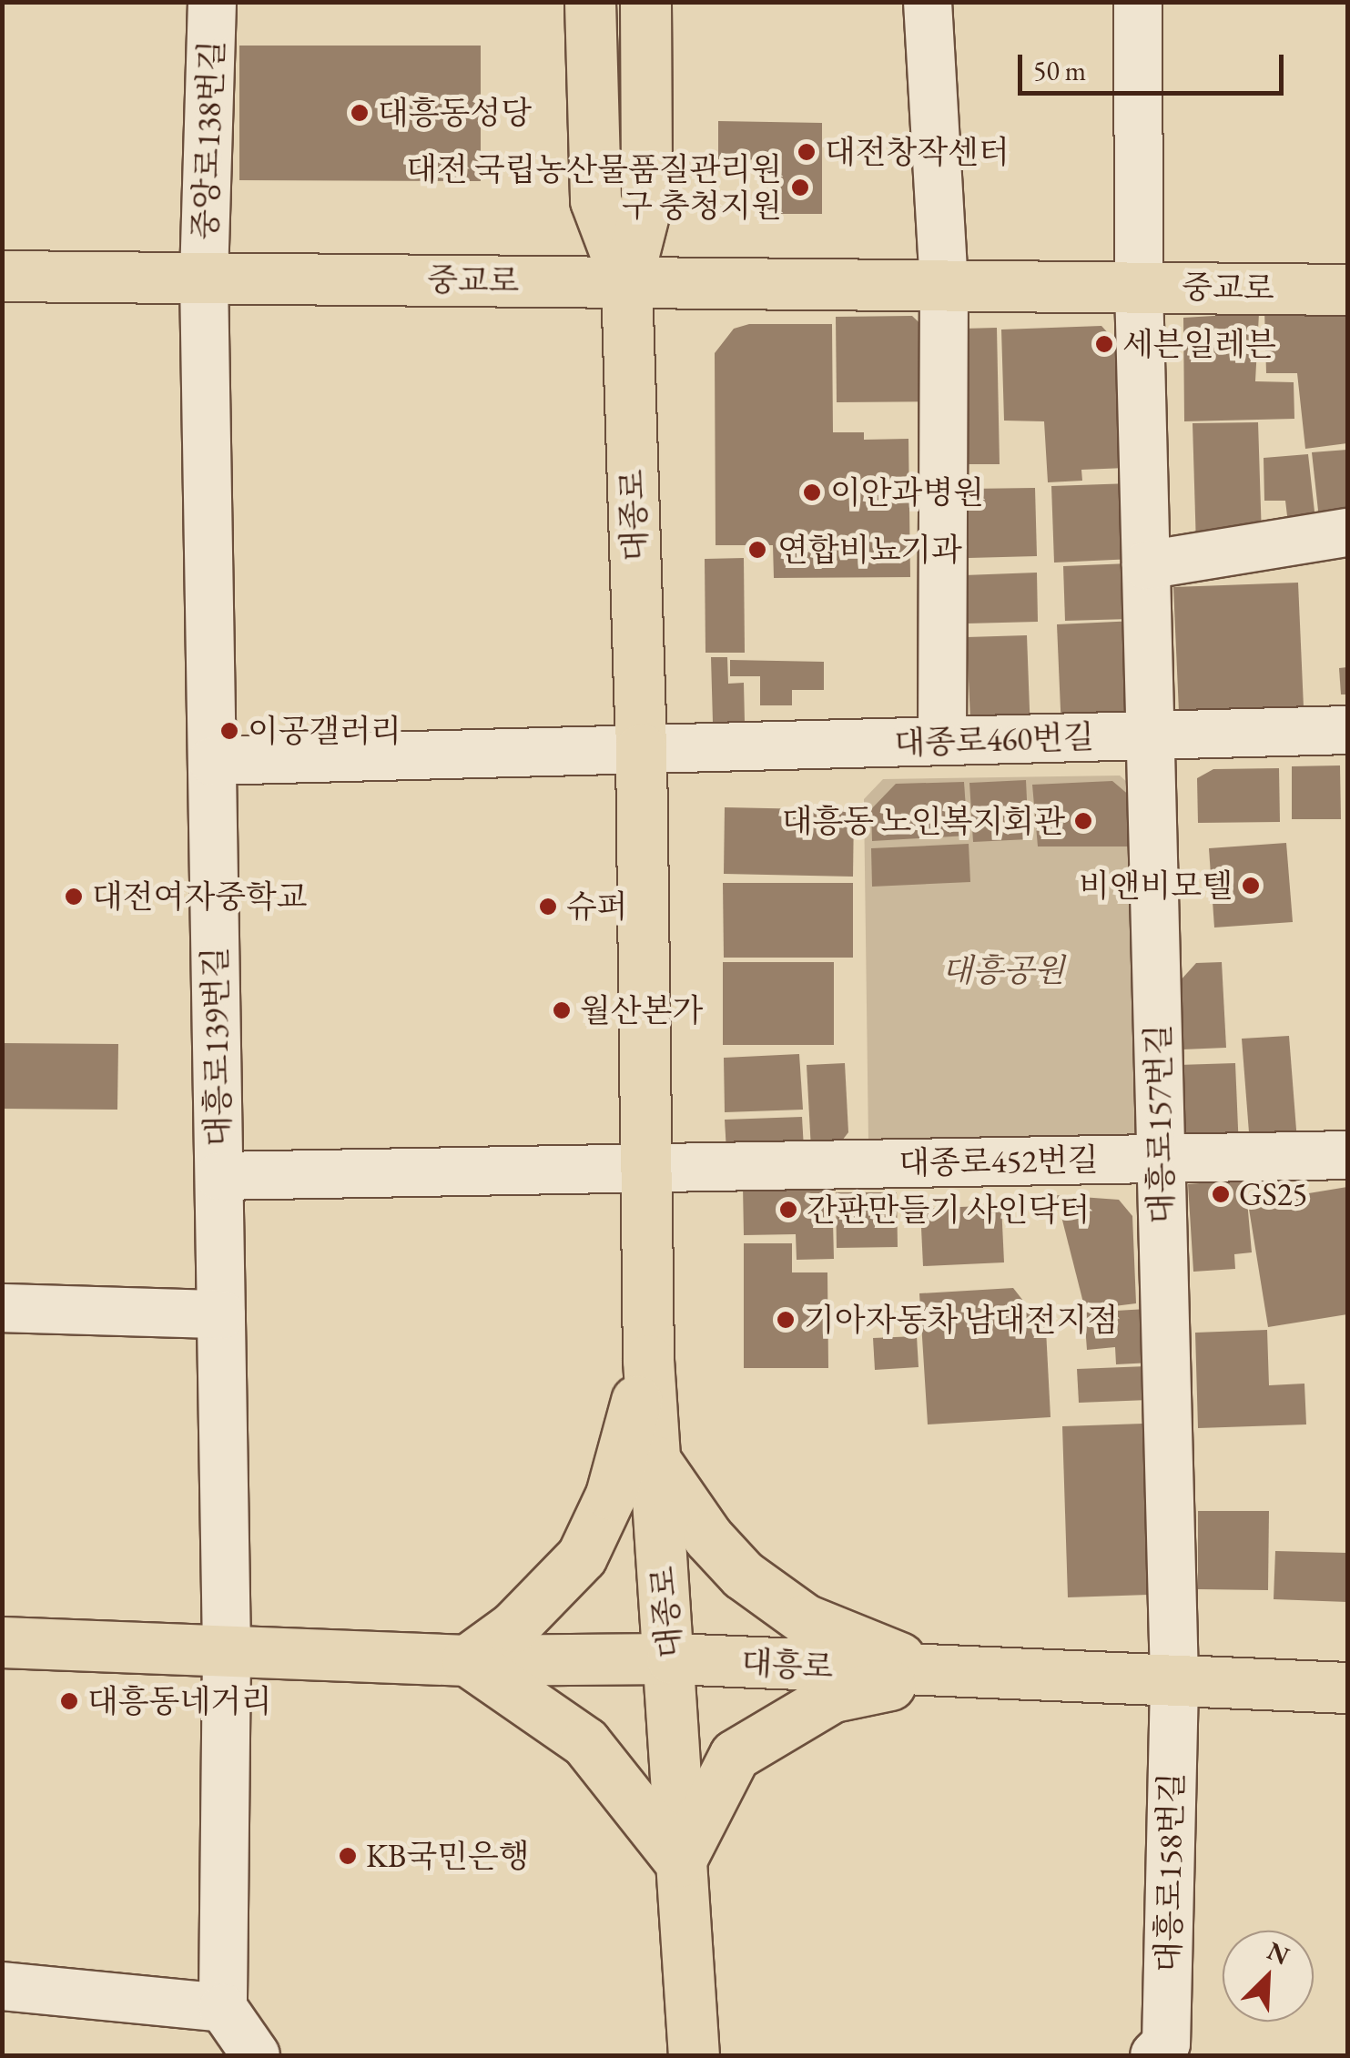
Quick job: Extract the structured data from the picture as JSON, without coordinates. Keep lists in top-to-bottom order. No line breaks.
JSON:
{"streets":{"main road":["중교로","대종로","대흥로"],"street":["중앙로138번길","대종로460번길","대흥로139번길","대흥로157번길","대종로452번길","대흥로158번길"]},"crossings":[["중앙로138번길","중교로"],["중앙로138번길","대흥로139번길"],["중교로","대종로"],["중교로","대흥로139번길"],["중교로","대흥로157번길"],["대종로","대종로460번길"],["대종로","대종로452번길"],["대종로","대흥로"],["대종로460번길","대흥로157번길"],["대흥로139번길","대흥로"],["대흥로157번길","대종로452번길"],["대흥로157번길","대흥로"],["대흥로157번길","대흥로158번길"],["대흥로","대흥로158번길"]],"parks":["대흥공원"],"places":["대흥동성당","대전창작센터","대전 국립농산물품질관리원 구 충청지원","세븐일레븐","이안과병원","연합비뇨기과","이공갤러리","대흥동 노인복지회관","비앤비모텔","대전여자중학교","슈퍼","월산본가","GS25","간판만들기 사인닥터","기아자동차 남대전지점","대흥동네거리","KB국민은행"],"scale_bar":"50 m","north":"top right"}
